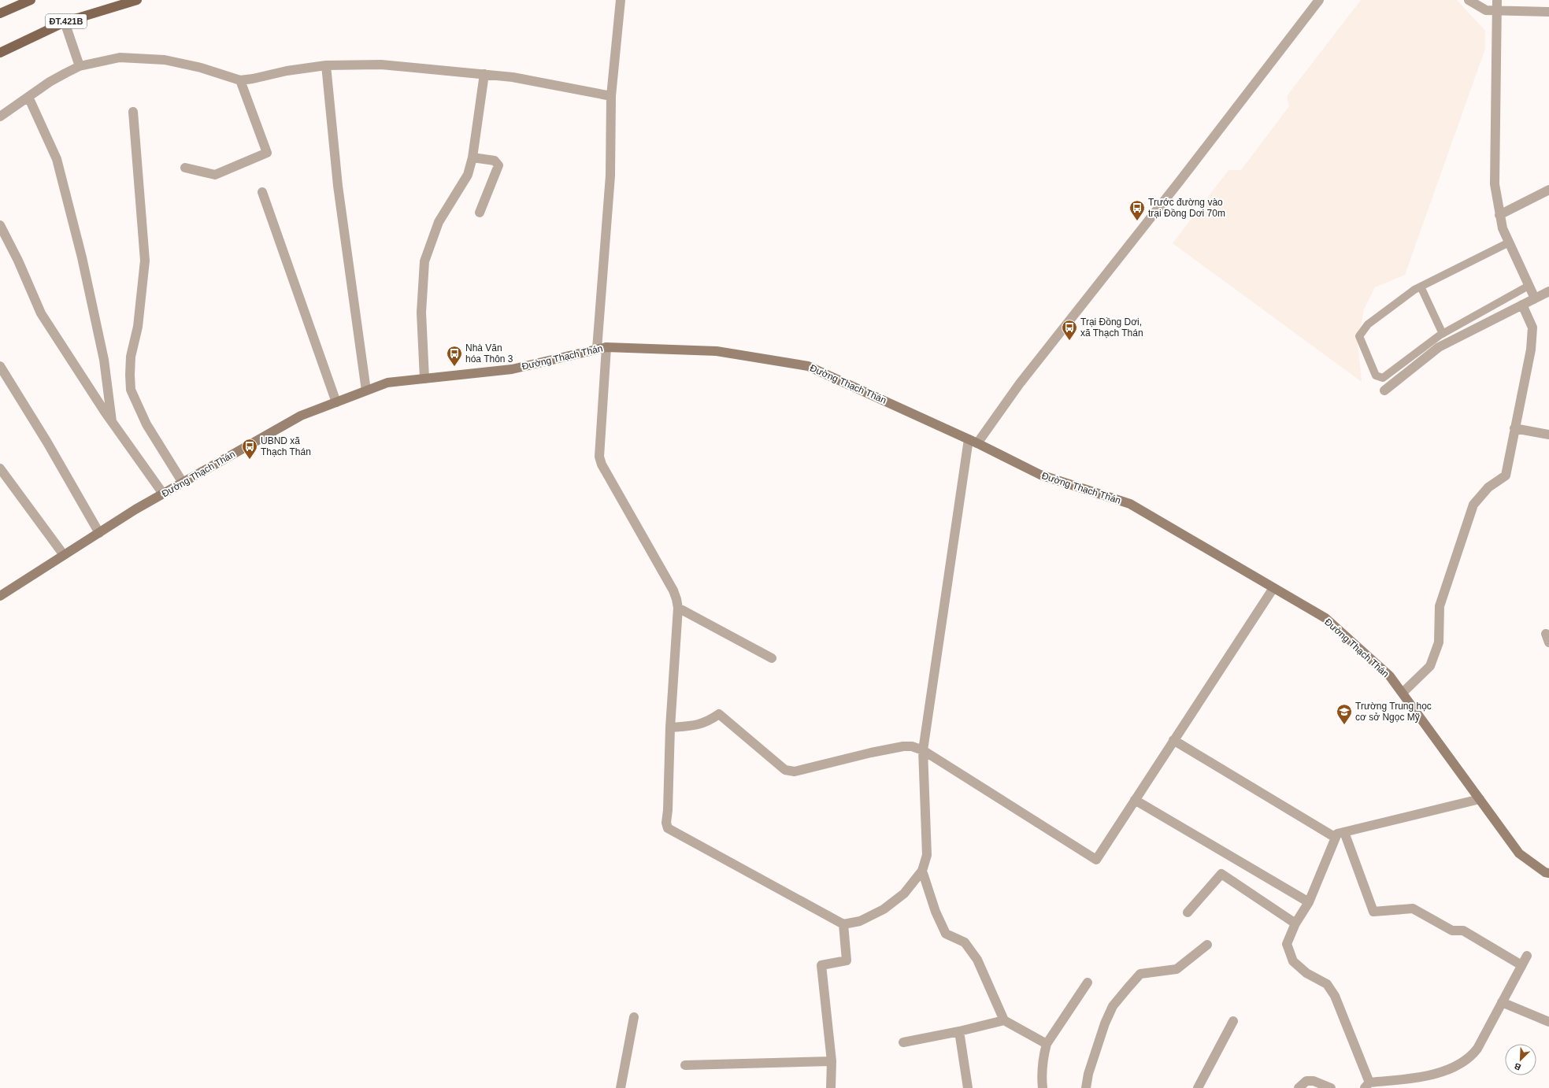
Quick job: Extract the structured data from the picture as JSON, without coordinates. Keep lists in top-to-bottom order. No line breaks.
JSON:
{"streets":{"main road":["ĐT.421B"],"street":["Đường Thạch Thán"]},"places":{"bus stop":["Trước đường vào trại Đồng Dơi 70m","Trại Đồng Dơi, xã Thạch Thán","Nhà Văn hóa Thôn 3","UBND xã Thạch Thán"],"school or university":["Trường Trung học cơ sở Ngọc Mỹ"]},"north":"bottom left"}
